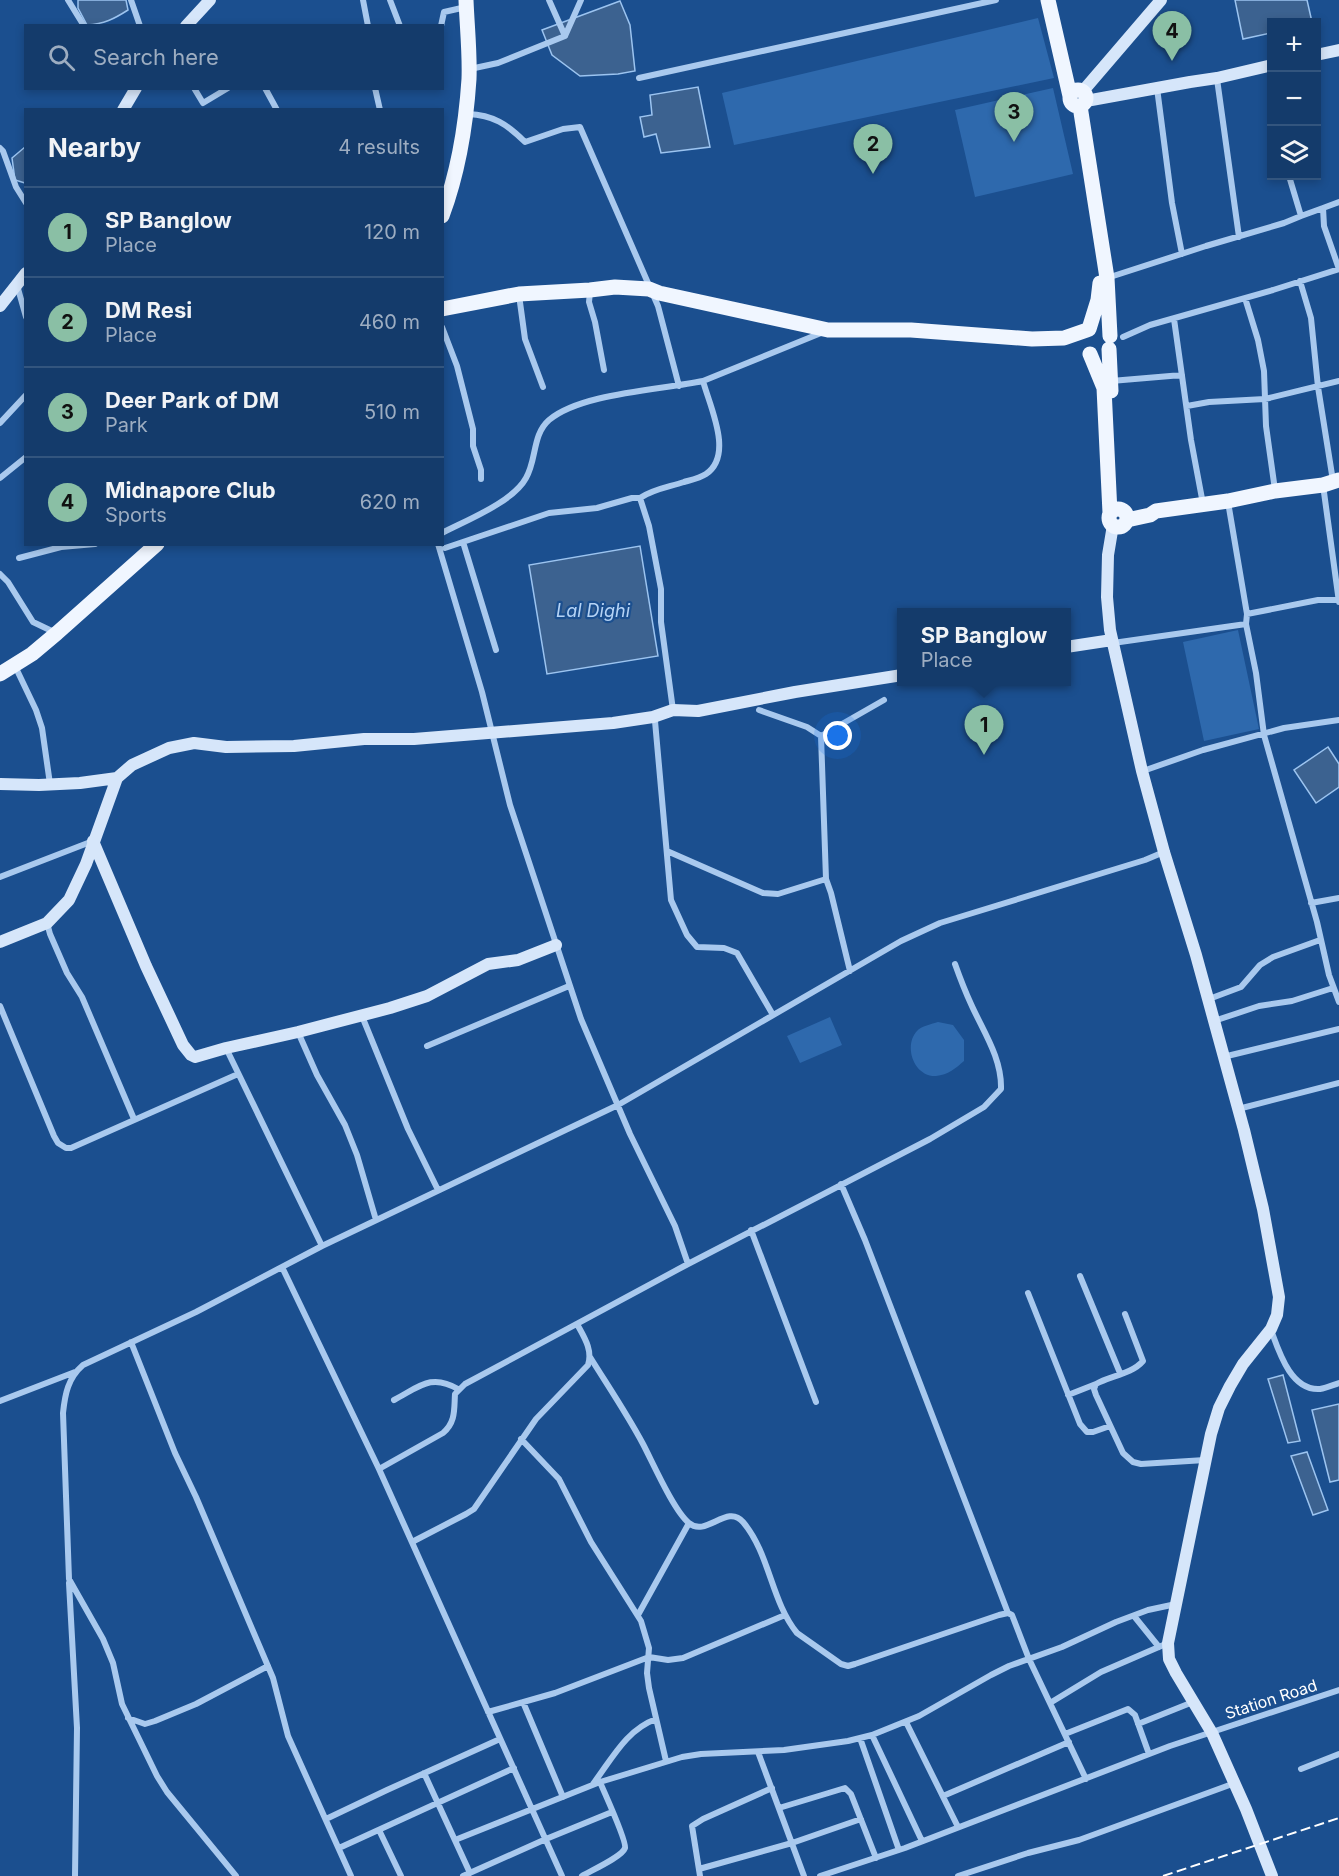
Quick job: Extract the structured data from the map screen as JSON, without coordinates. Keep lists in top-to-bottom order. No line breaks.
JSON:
{"streets":{"street":["Station Road"]},"water":["Lal Dighi"],"page":{"pins":["4","3","2","1"],"map_buttons":["+","−"],"search":"Search here","heading":["Nearby","4 results"],"list":[{"mark":"1","name":"SP Banglow","note":"Place","value":"120 m"},{"mark":"2","name":"DM Resi","note":"Place","value":"460 m"},{"mark":"3","name":"Deer Park of DM","note":"Park","value":"510 m"},{"mark":"4","name":"Midnapore Club","note":"Sports","value":"620 m"}],"popup":["SP Banglow","Place"]}}
